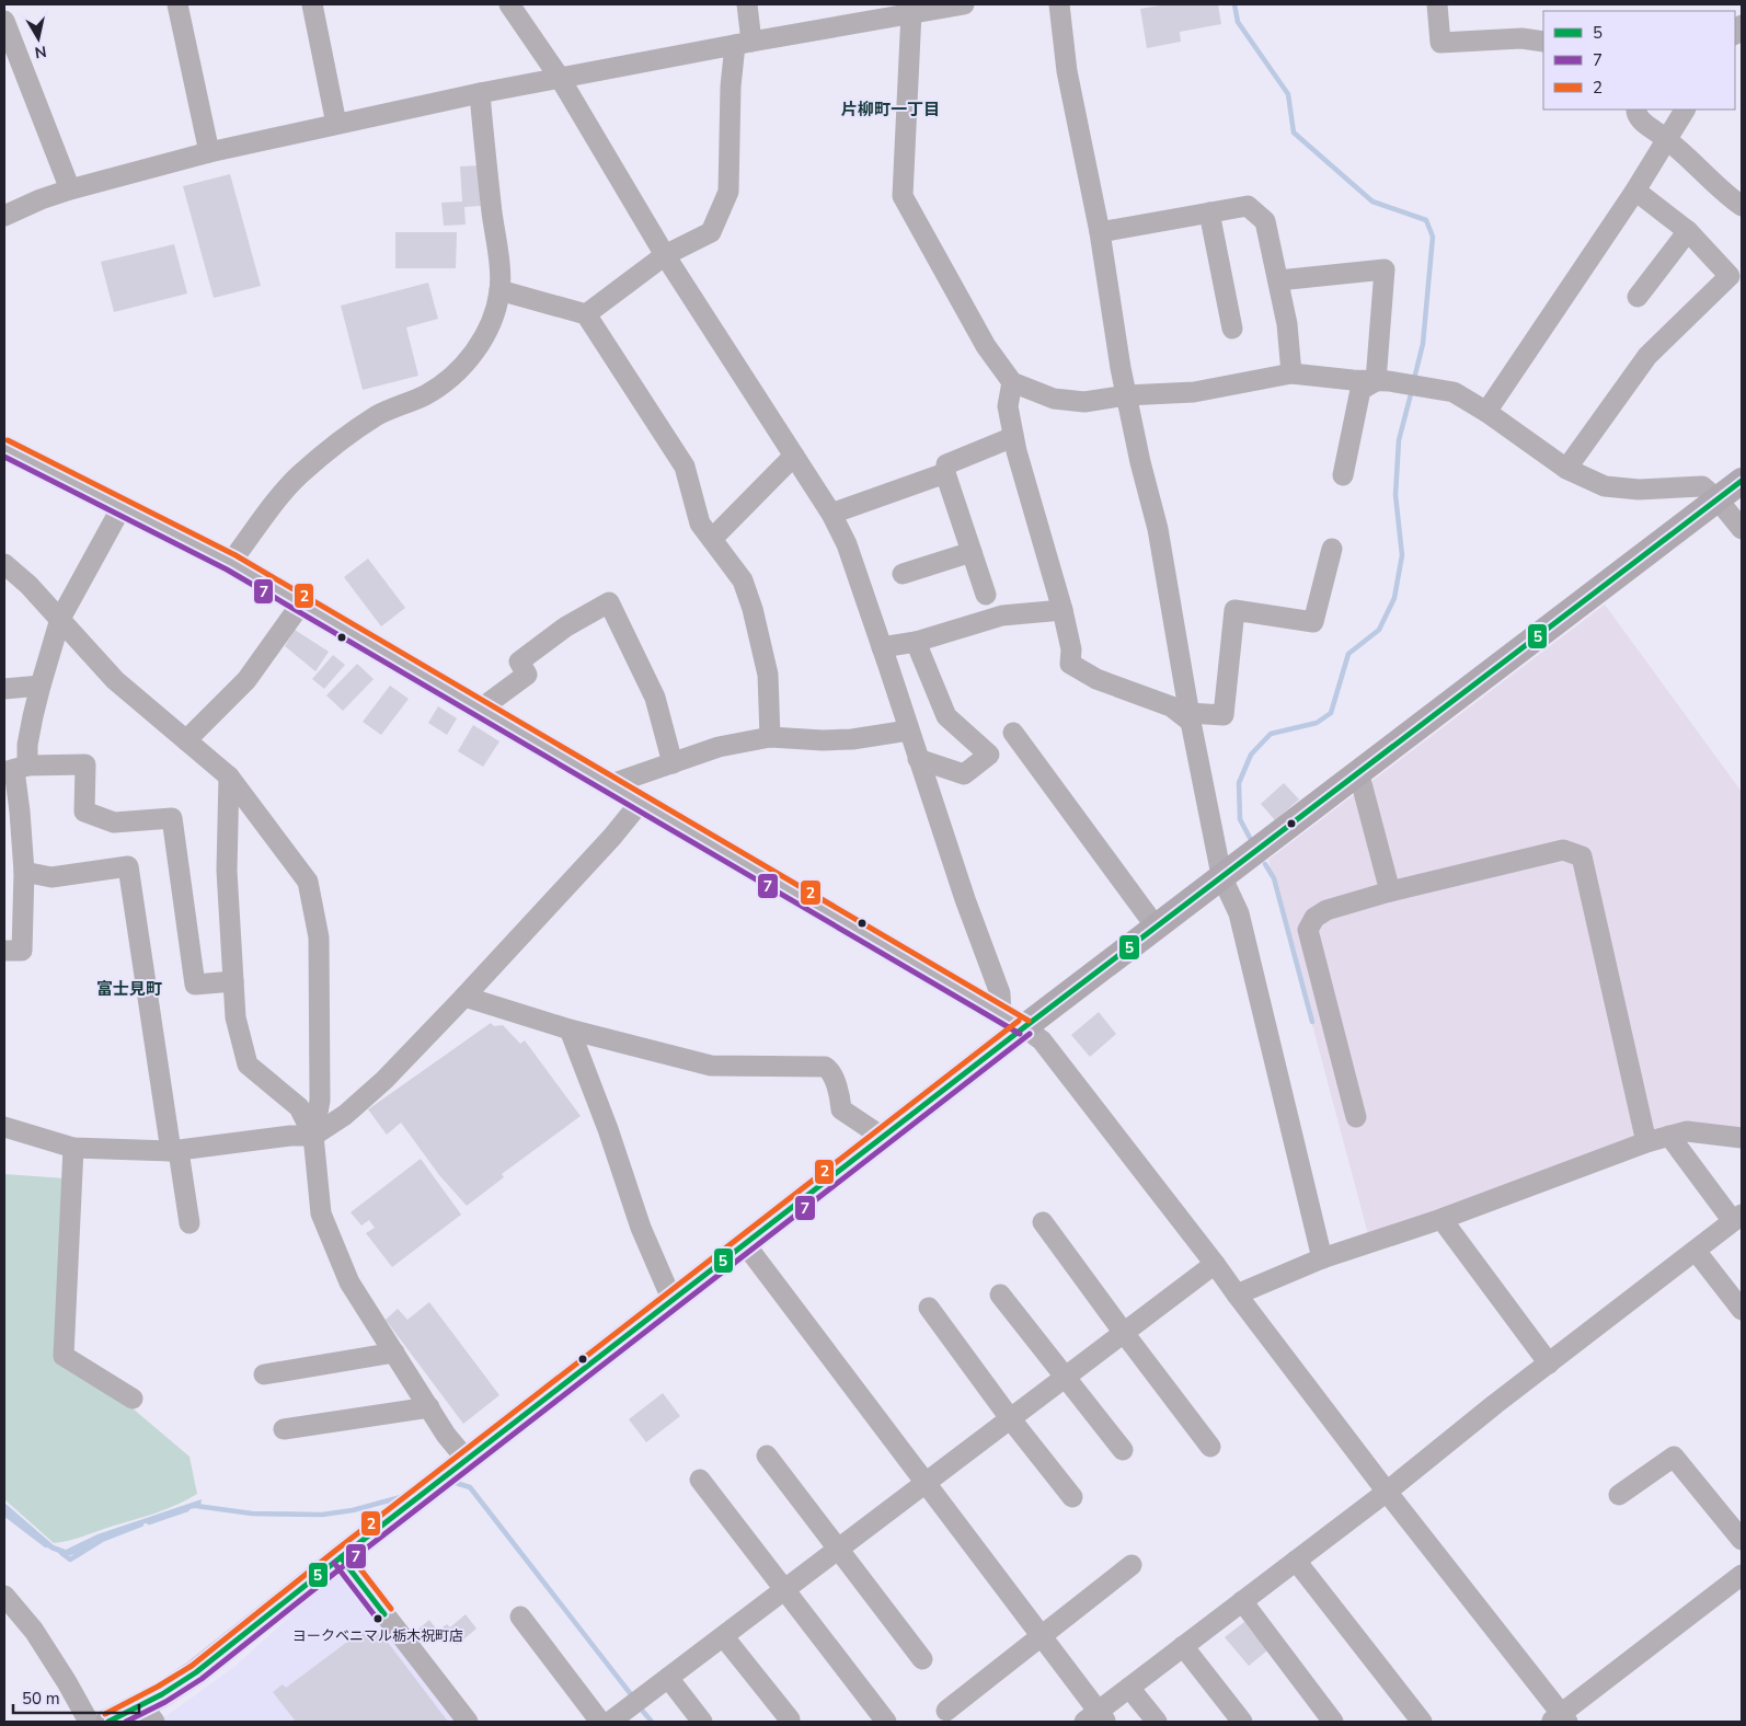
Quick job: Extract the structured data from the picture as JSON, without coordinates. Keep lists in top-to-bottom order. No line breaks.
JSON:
{"districts":["片柳町一丁目","富士見町"],"places":["ヨークベニマル栃木祝町店"],"lines":["transit line 2","transit line 7","transit line 5"],"legend":["5","7","2"],"scale_bar":"50 m","north":"bottom"}
